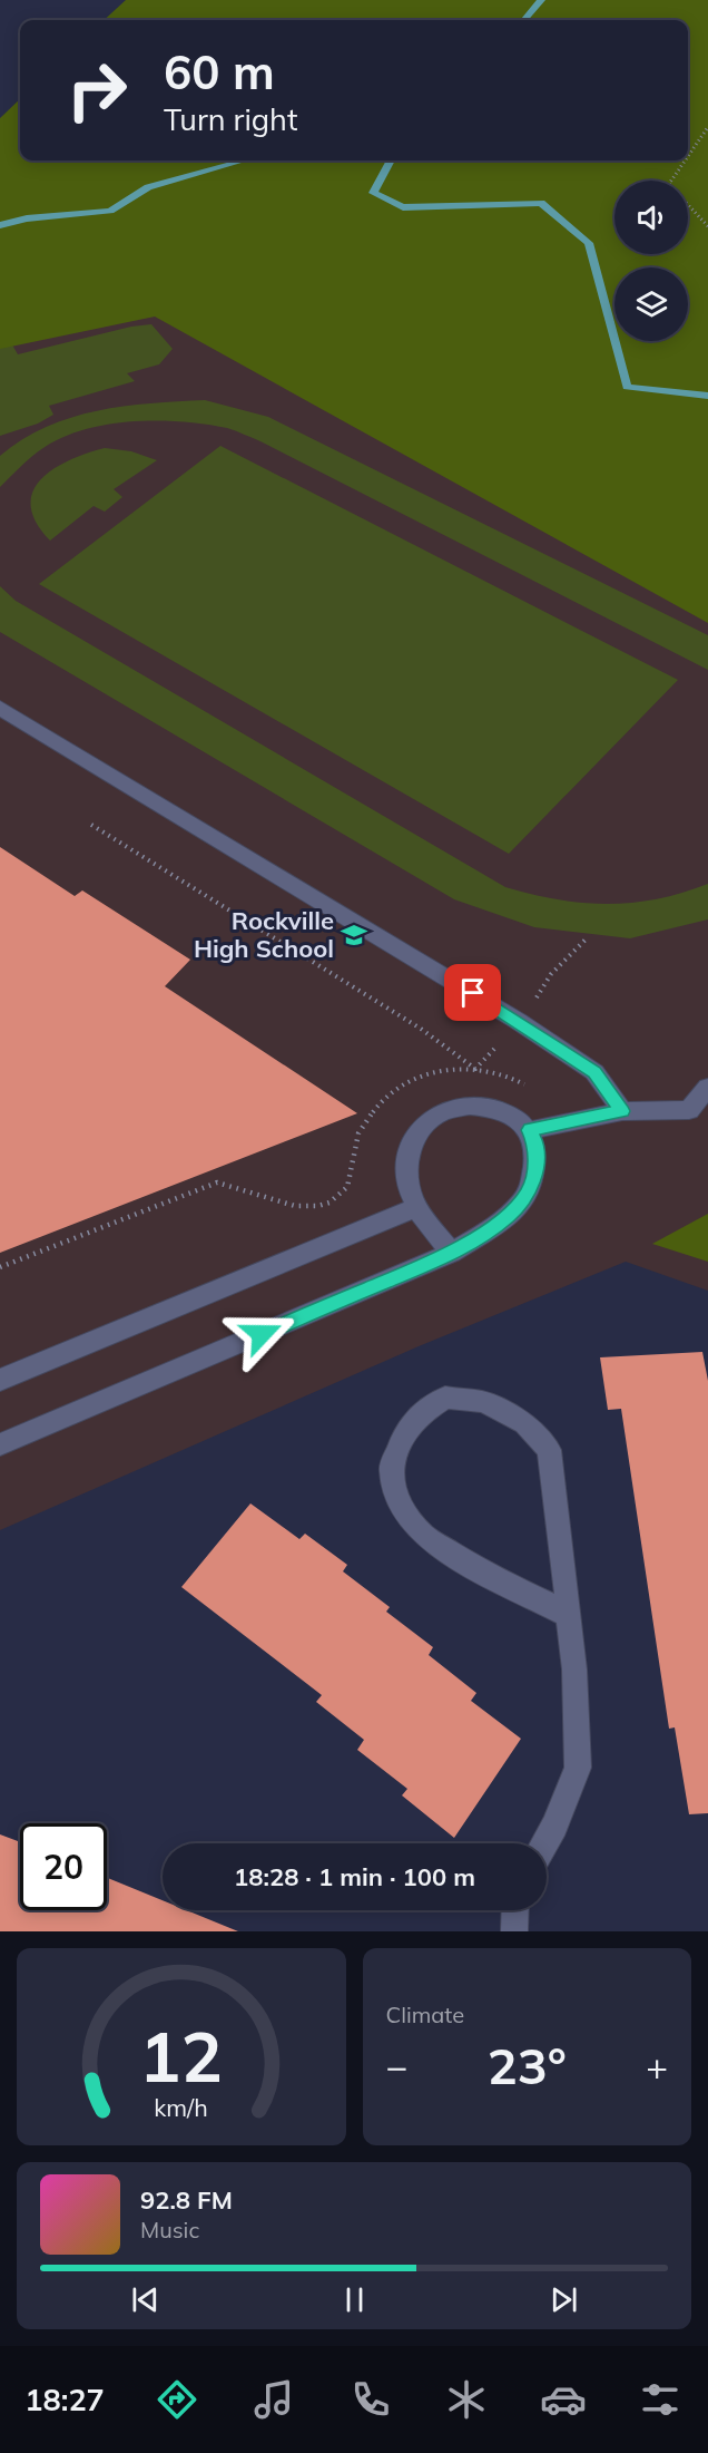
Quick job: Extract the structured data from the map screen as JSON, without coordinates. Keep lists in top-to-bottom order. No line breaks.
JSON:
{"places":{"school or university":["Rockville High School"]},"page":{"turn":["60 m","Turn right"],"limit":"20","trip":"18:28 · 1 min · 100 m","tile":"Climate","heat":["−","23°","+"],"song":["92.8 FM","Music"],"tabs":"18:27","gauge":["12","km/h"]}}
